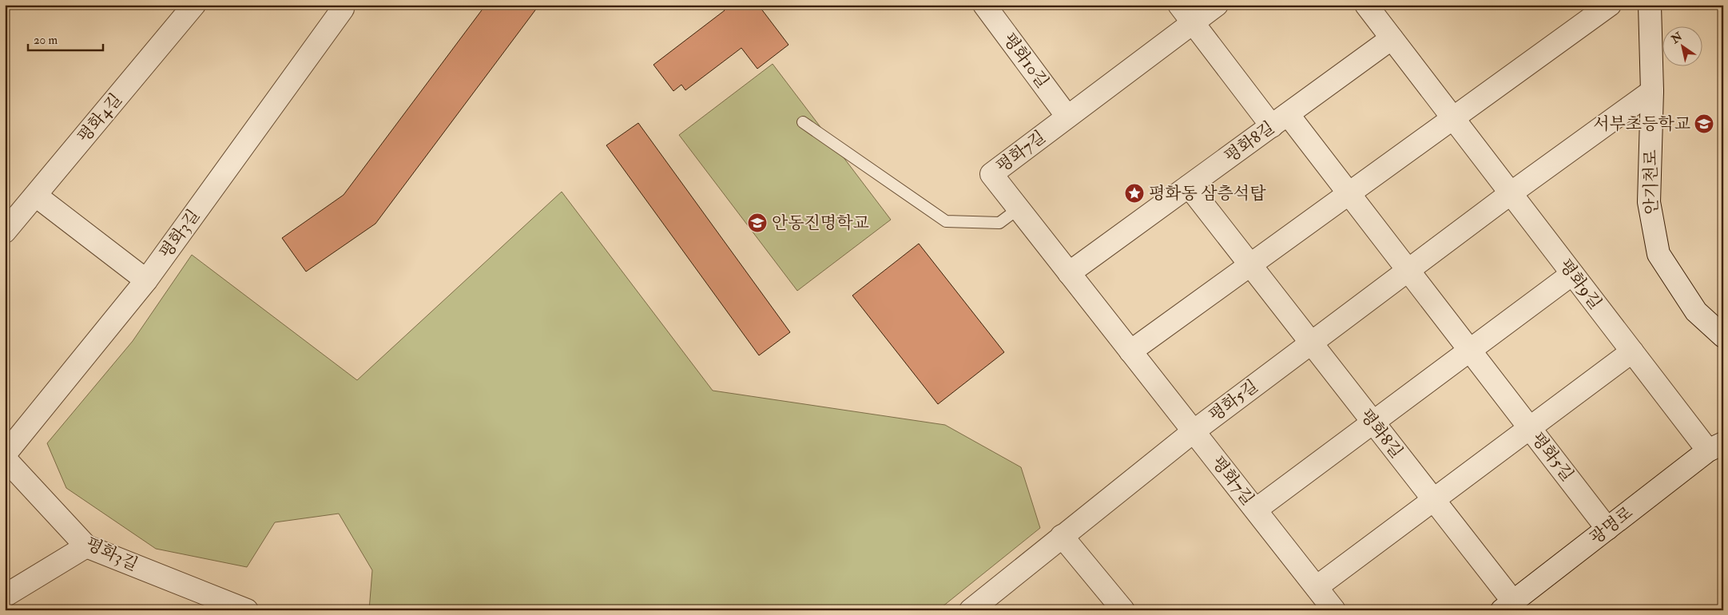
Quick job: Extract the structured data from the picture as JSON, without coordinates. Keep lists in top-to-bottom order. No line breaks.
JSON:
{"streets":{"street":["평화10길","평화4길","평화8길","평화7길","안기천로","평화3길","평화9길","평화5길","광명로"]},"crossings":[["평화10길","평화7길"],["평화8길","평화9길"],["평화8길","평화5길"],["평화8길","광명로"],["평화7길","평화5길"],["안기천로","평화5길"],["평화9길","평화5길"],["평화9길","광명로"],["평화5길","광명로"]],"places":{"school or university":["서부초등학교","안동진명학교"],"place":["평화동 삼층석탑"]},"scale_bar":"20 m","north":"top left"}
